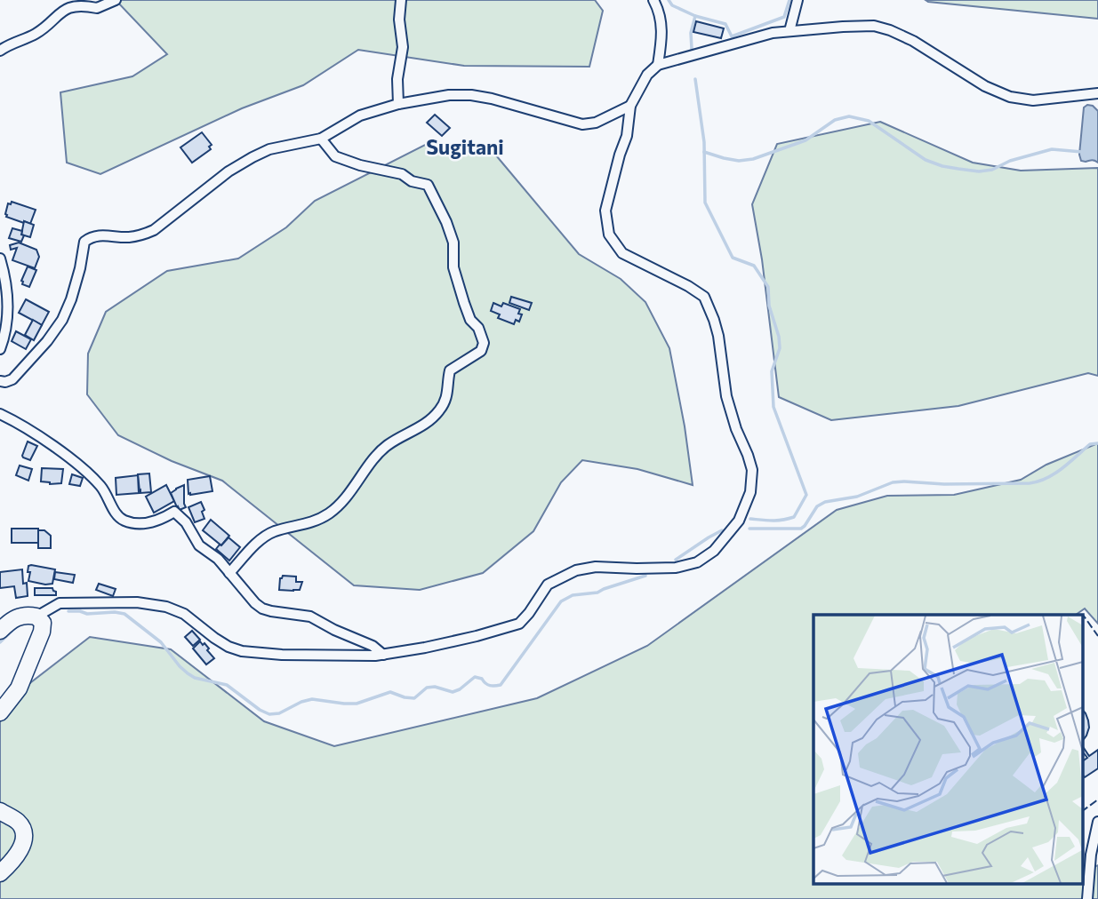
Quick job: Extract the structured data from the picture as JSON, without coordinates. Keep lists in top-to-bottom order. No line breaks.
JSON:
{"districts":["Sugitani"]}
